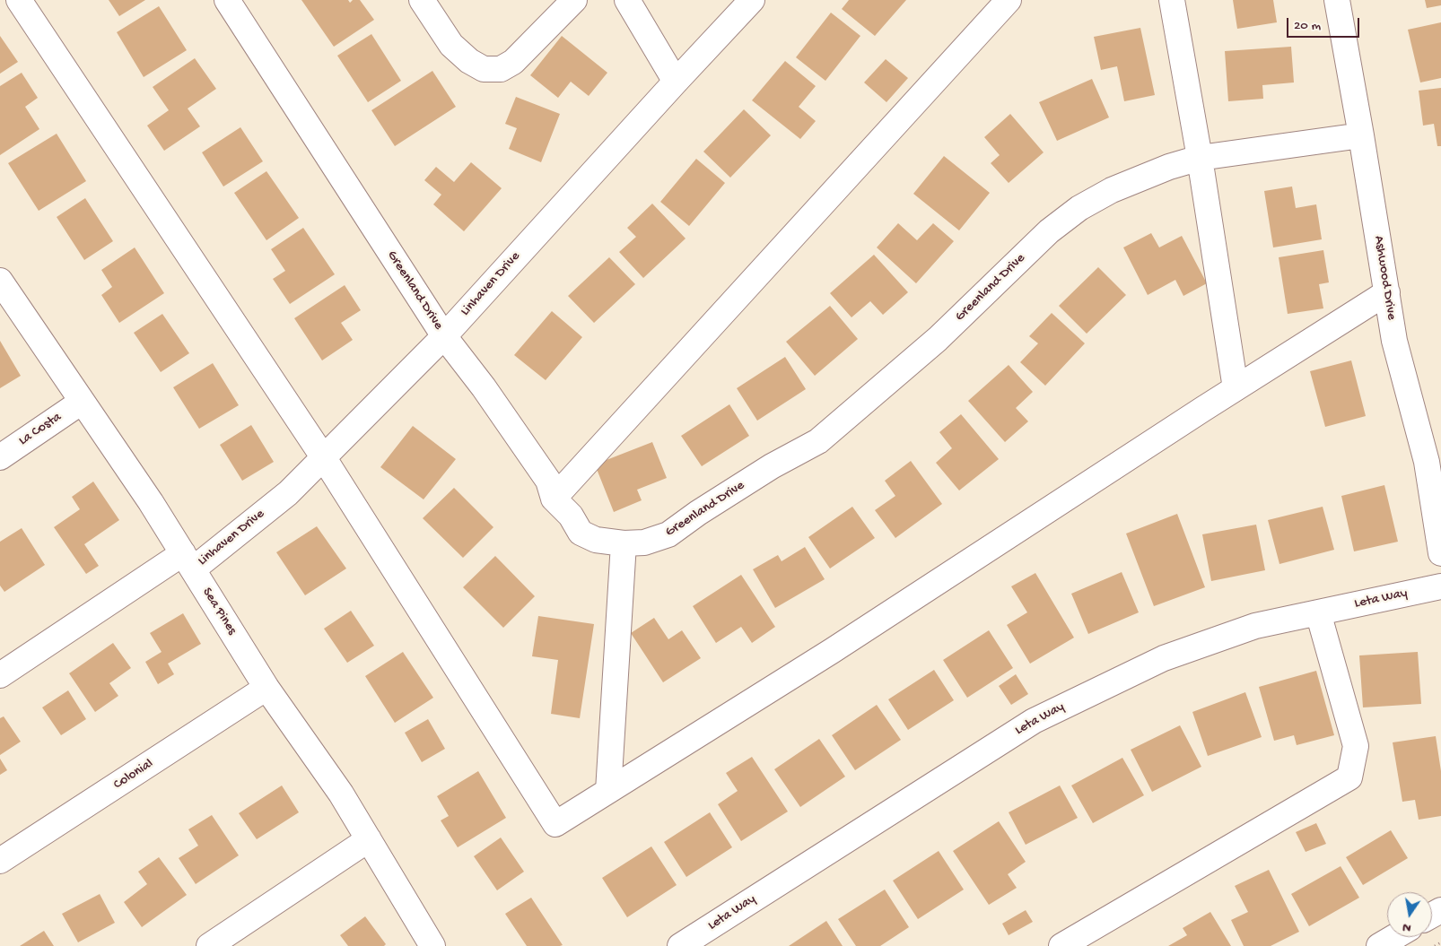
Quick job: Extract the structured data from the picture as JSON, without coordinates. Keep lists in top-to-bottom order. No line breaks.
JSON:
{"streets":{"street":["Ashwood Drive","Linhaven Drive","Greenland Drive","La Costa","Leta Way","Sea Pines","Colonial"]},"crossings":[["Ashwood Drive","Greenland Drive"],["Linhaven Drive","Greenland Drive"],["Linhaven Drive","Sea Pines"],["La Costa","Sea Pines"],["Sea Pines","Colonial"]],"scale_bar":"20 m","north":"bottom"}
